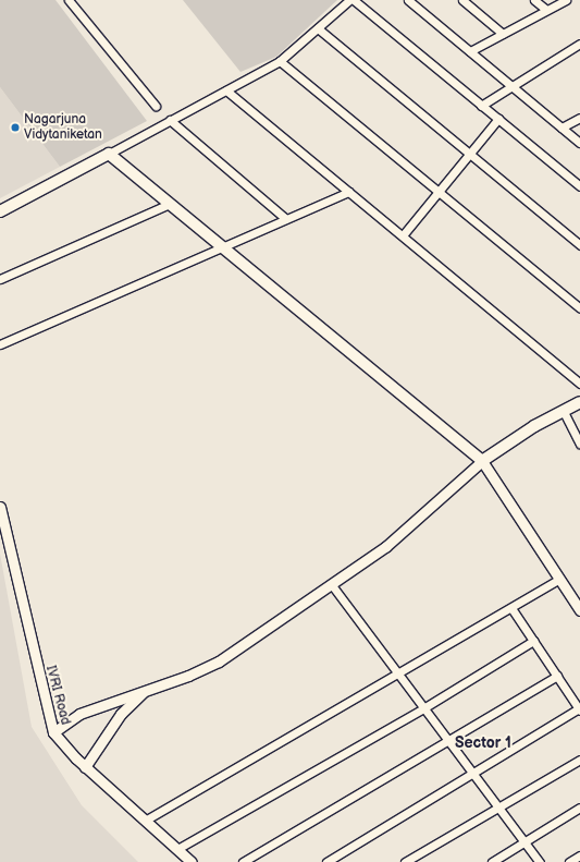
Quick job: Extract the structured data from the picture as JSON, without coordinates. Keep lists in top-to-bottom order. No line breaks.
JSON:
{"streets":{"street":["IVRI Road"]},"districts":["Sector 1"],"places":["Nagarjuna Vidytaniketan"]}
